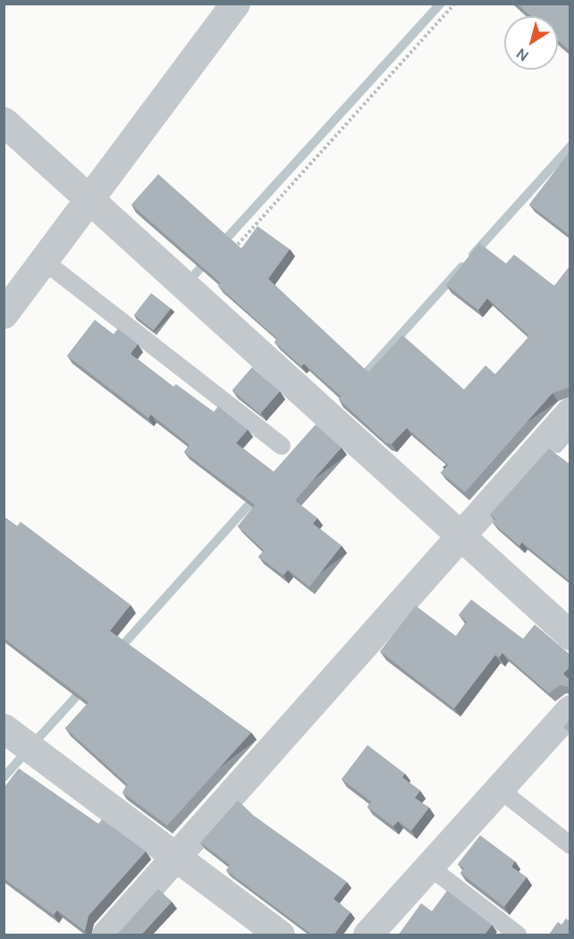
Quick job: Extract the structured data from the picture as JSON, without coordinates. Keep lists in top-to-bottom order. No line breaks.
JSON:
{"north":"bottom left"}
